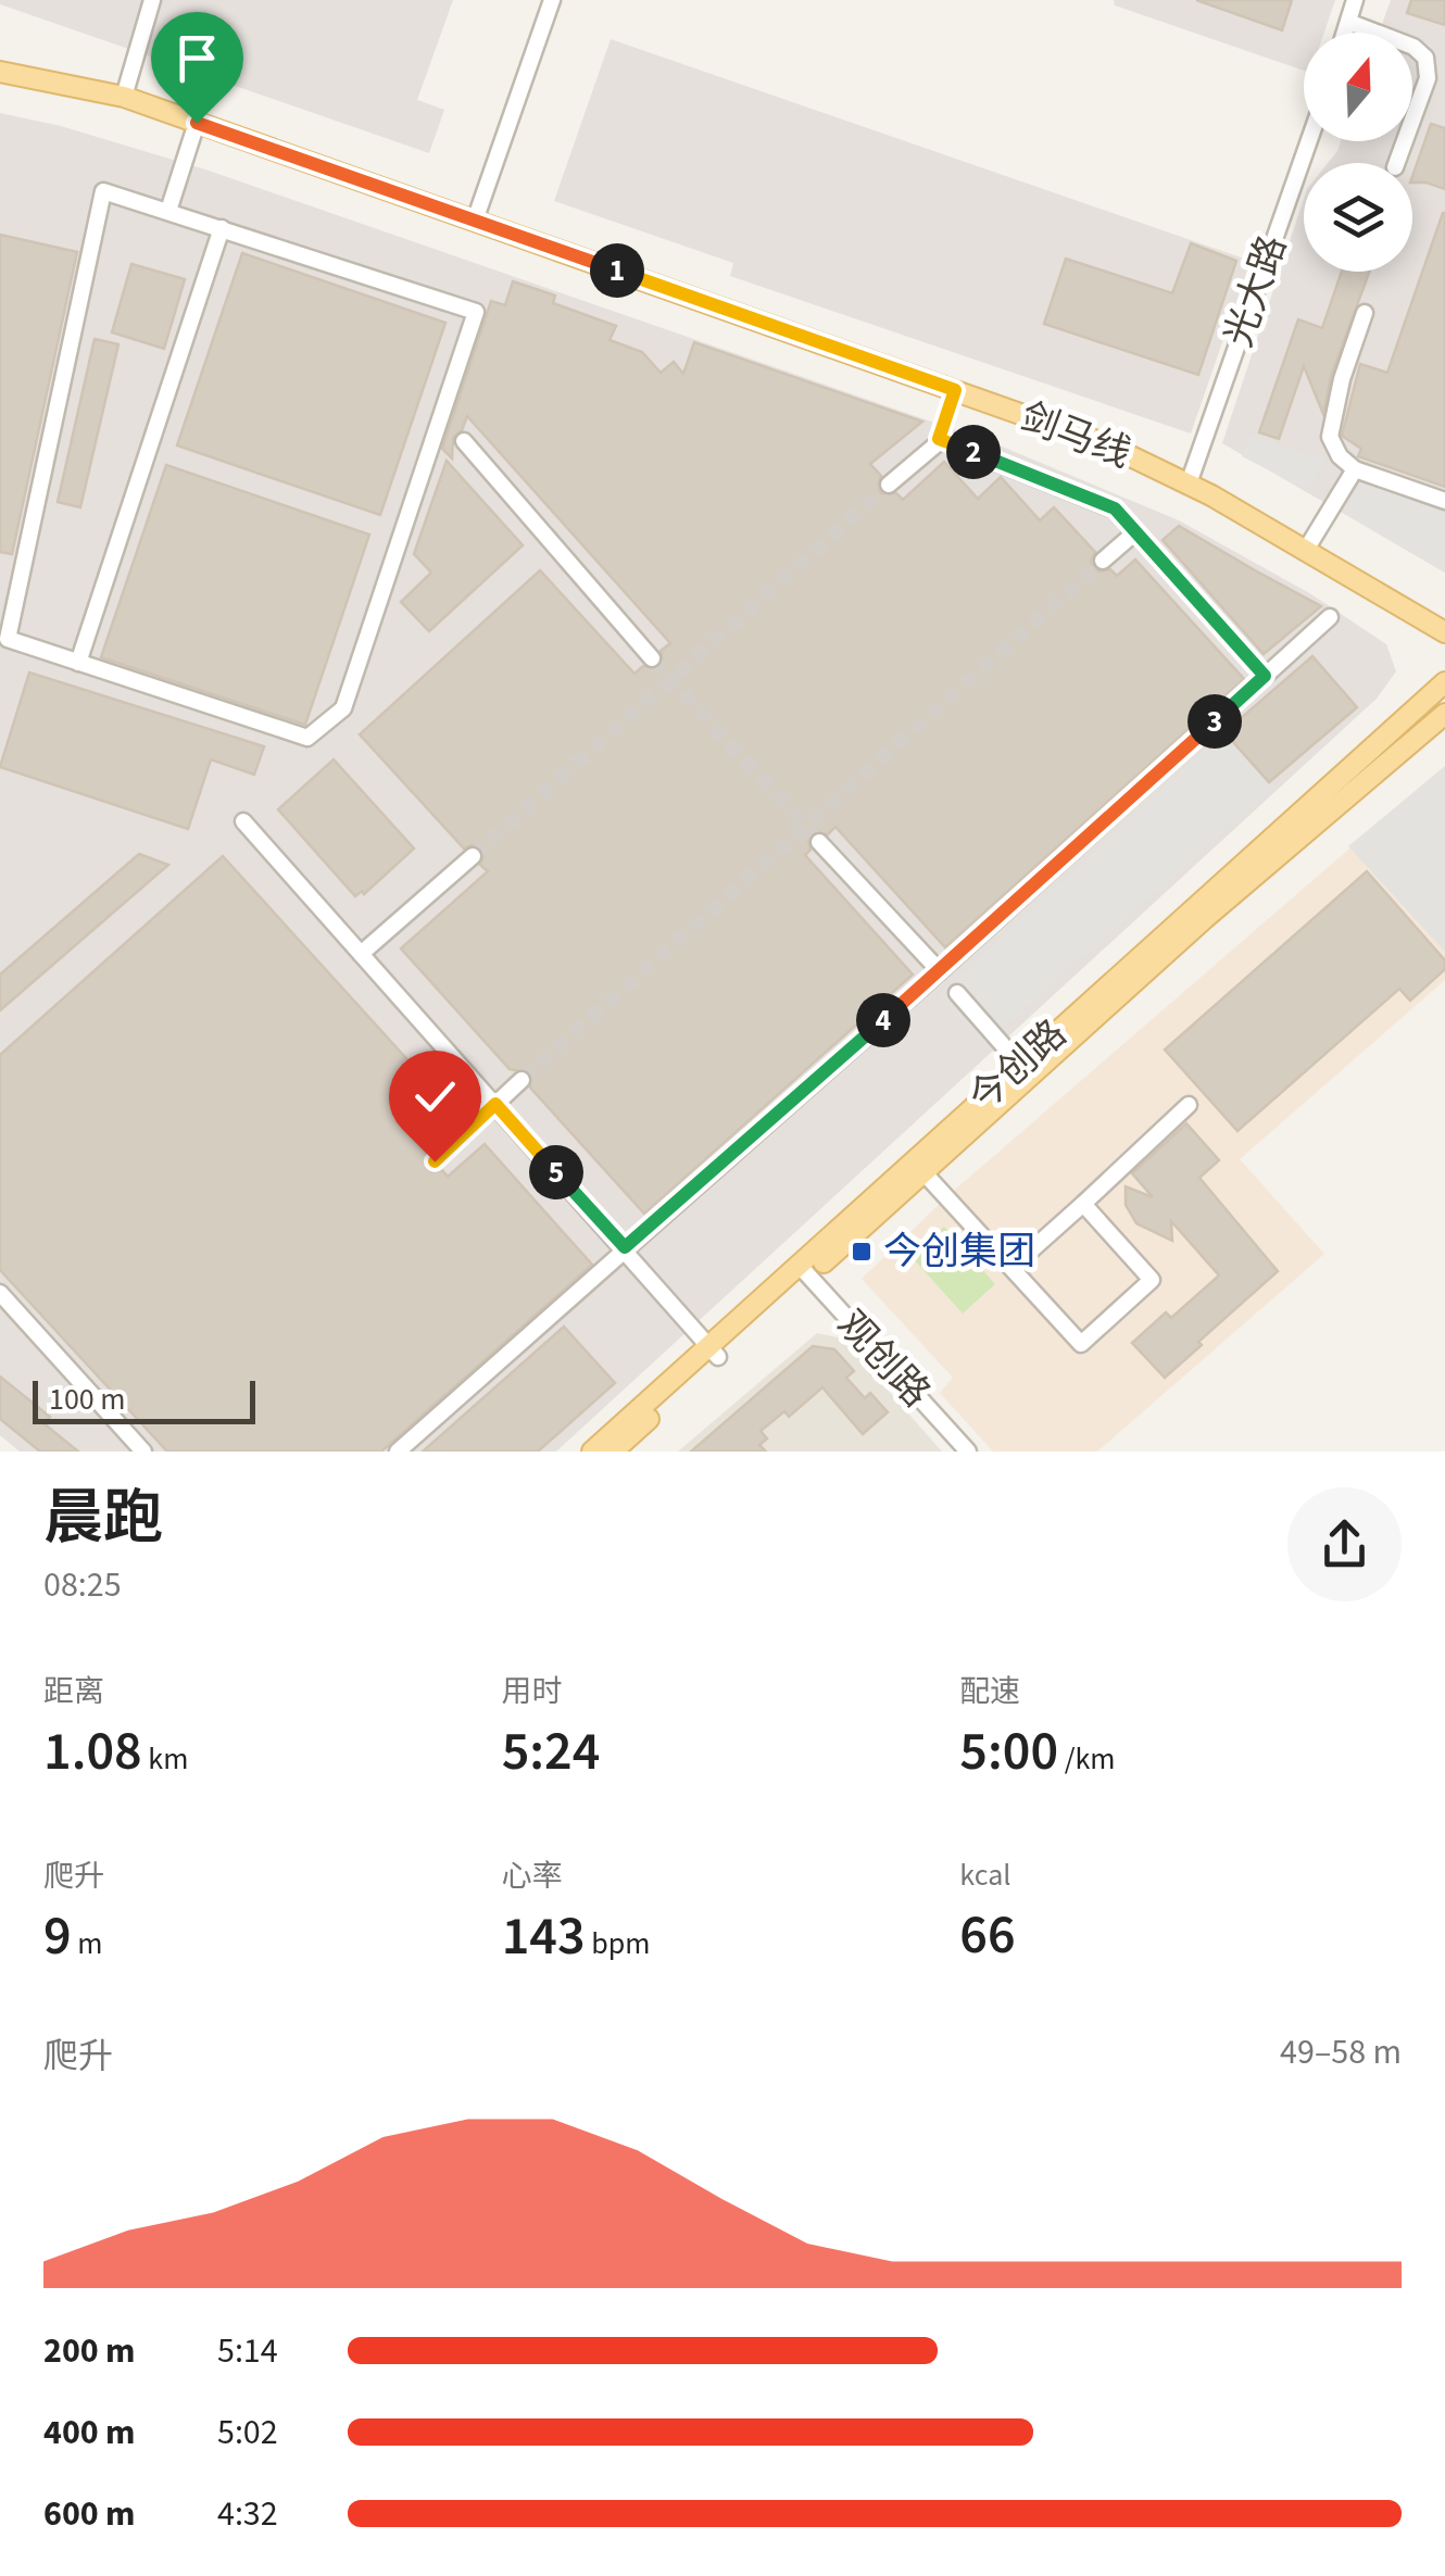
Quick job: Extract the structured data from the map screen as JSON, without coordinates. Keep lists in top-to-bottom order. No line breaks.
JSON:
{"streets":{"main road":["剑马线","今创路"],"street":["光大路","观创路"]},"crossings":[["光大路","剑马线"],["今创路","观创路"]],"places":{"transit":["今创集团"]},"scale_bar":"100 m","north":"top","page":{"pins":["1","2","3","4","5"],"scale":"100 m","heading":["晨跑","08:25"],"stats":[["距离","1.08 km"],["用时","5:24"],["配速","5:00 /km"],["爬升","9 m"],["心率","143 bpm"],["kcal","66"]],"chart":["爬升","49–58 m"],"list":[{"name":"200 m","note":"5:14"},{"name":"400 m","note":"5:02"},{"name":"600 m","note":"4:32"}]}}
